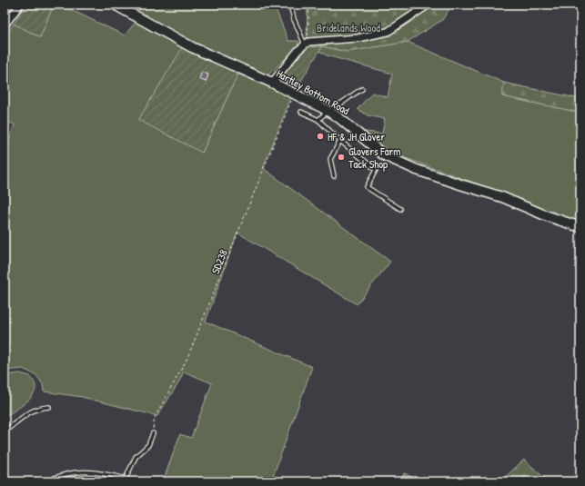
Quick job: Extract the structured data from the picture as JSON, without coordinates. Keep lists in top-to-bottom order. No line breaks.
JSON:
{"streets":{"street":["Hartley Bottom Road"],"path":["SD238"]},"crossings":[["Hartley Bottom Road","SD238"]],"parks":["Bridelands Wood"],"places":["HF & JH Glover","Glovers Farm Tack Shop"]}
